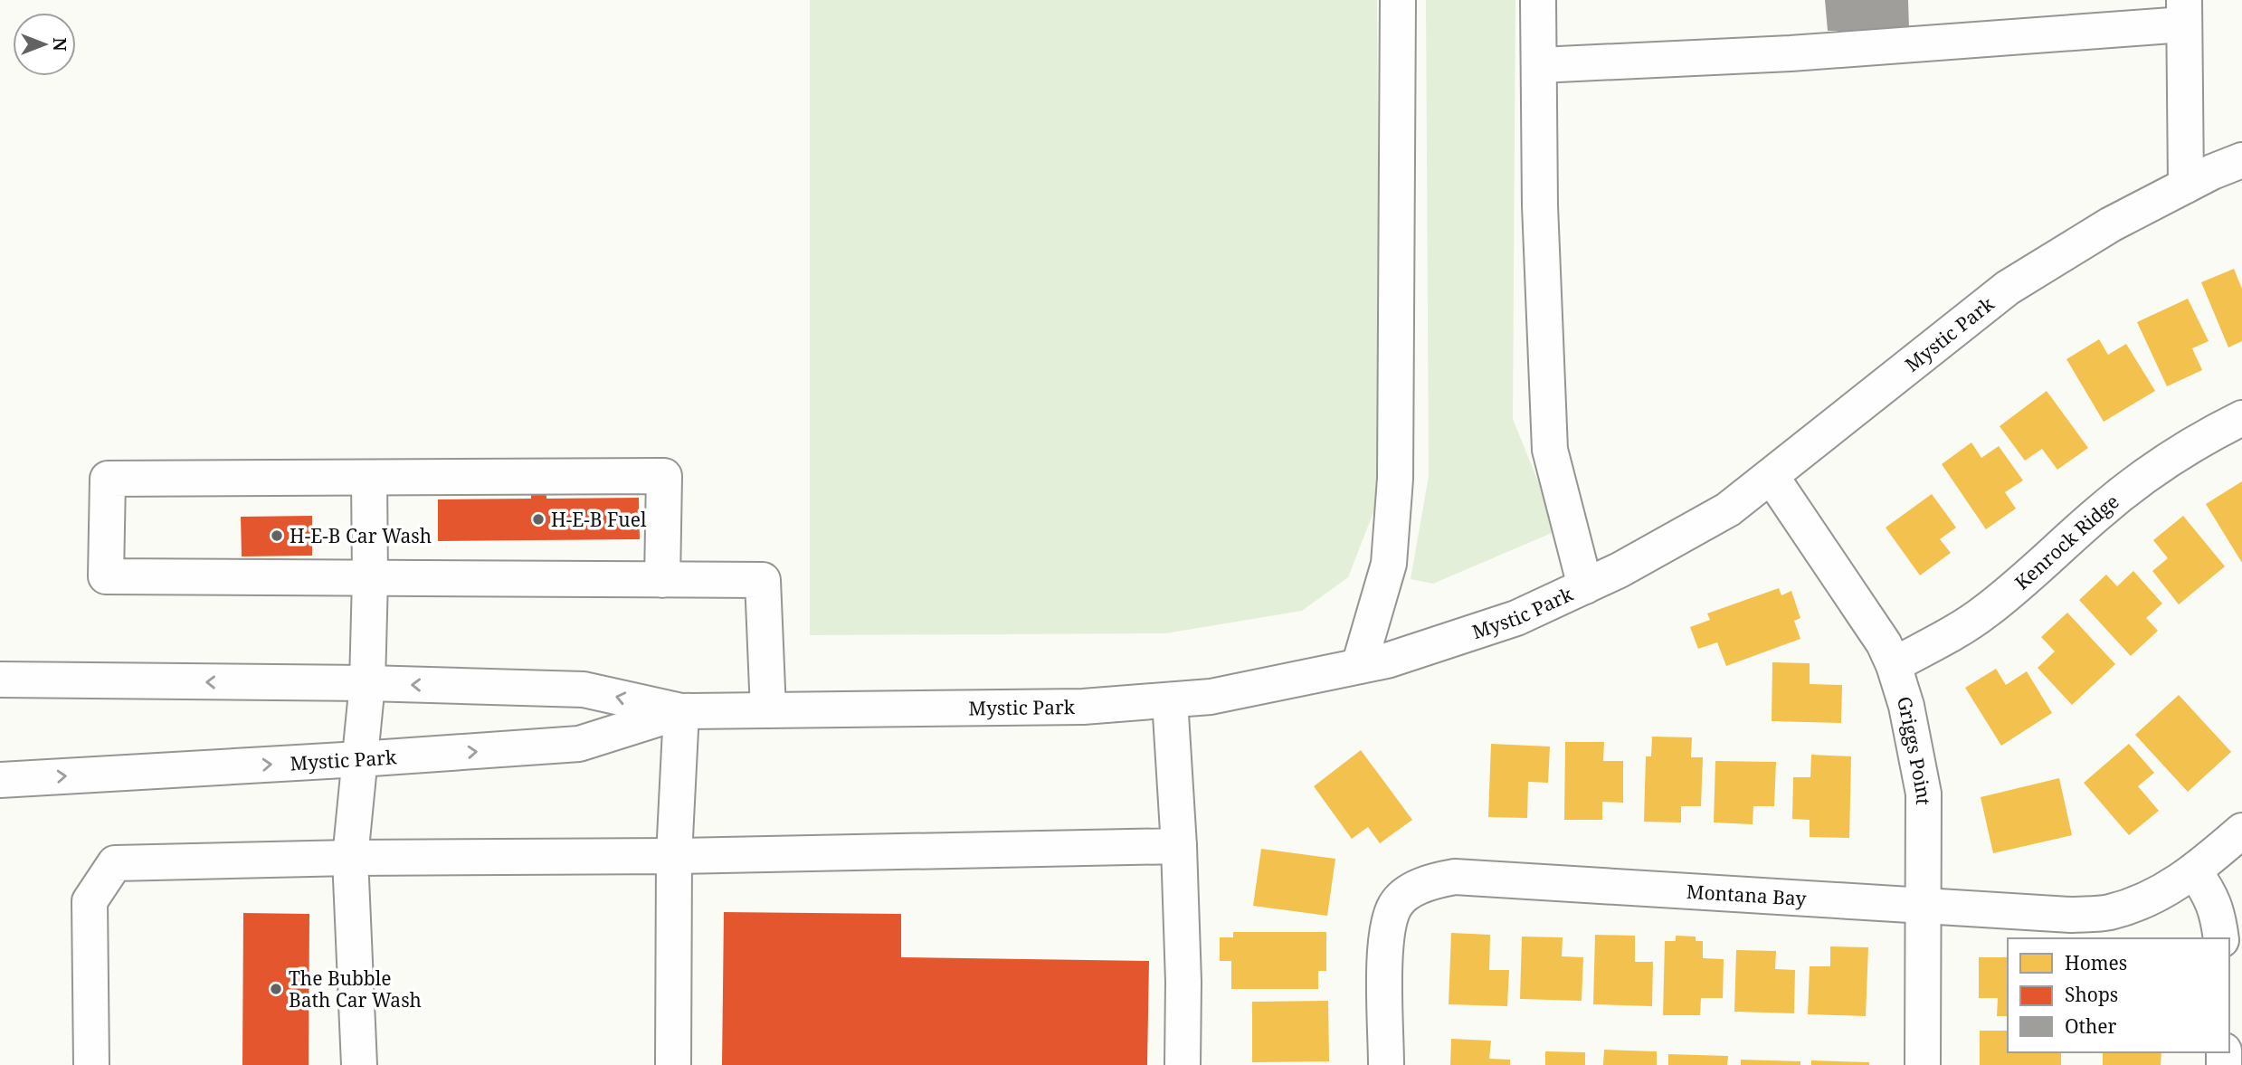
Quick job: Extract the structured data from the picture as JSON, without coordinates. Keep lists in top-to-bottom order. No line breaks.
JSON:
{"streets":{"street":["Mystic Park","Kenrock Ridge","Griggs Point","Montana Bay"]},"crossings":[["Mystic Park","Griggs Point"],["Kenrock Ridge","Griggs Point"],["Griggs Point","Montana Bay"]],"places":["H-E-B Fuel","H-E-B Car Wash","The Bubble Bath Car Wash"],"legend":["Homes","Shops","Other"],"north":"right"}
